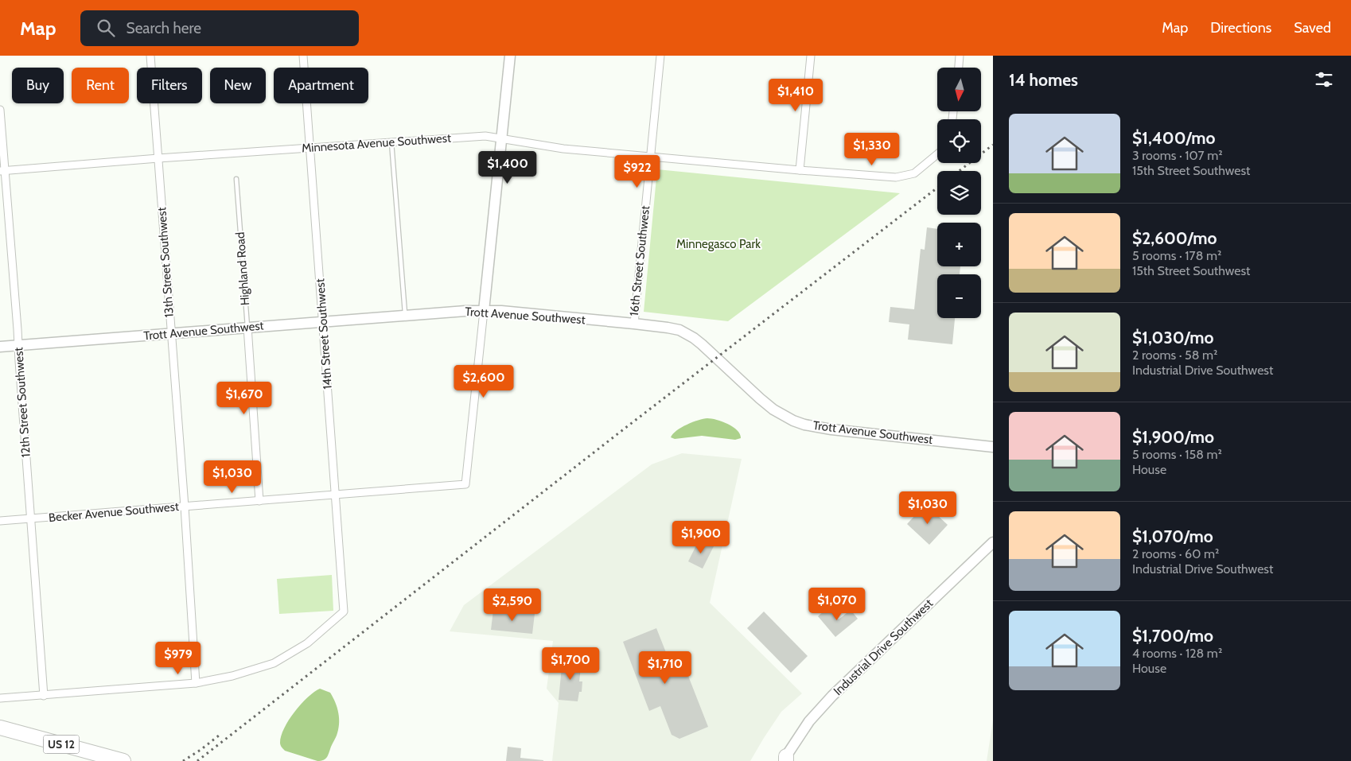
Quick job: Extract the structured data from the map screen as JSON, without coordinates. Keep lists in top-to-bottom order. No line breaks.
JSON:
{"streets":{"highway":["US 12"],"street":["Minnesota Avenue Southwest","16th Street Southwest","13th Street Southwest","Highland Road","Trott Avenue Southwest","14th Street Southwest","12th Street Southwest","Becker Avenue Southwest","Industrial Drive Southwest"]},"crossings":[["Minnesota Avenue Southwest","16th Street Southwest"],["Minnesota Avenue Southwest","13th Street Southwest"],["Minnesota Avenue Southwest","14th Street Southwest"],["Minnesota Avenue Southwest","12th Street Southwest"],["16th Street Southwest","Trott Avenue Southwest"],["13th Street Southwest","Trott Avenue Southwest"],["13th Street Southwest","14th Street Southwest"],["13th Street Southwest","Becker Avenue Southwest"],["Highland Road","Trott Avenue Southwest"],["Highland Road","Becker Avenue Southwest"],["Trott Avenue Southwest","14th Street Southwest"],["Trott Avenue Southwest","12th Street Southwest"],["Trott Avenue Southwest","Becker Avenue Southwest"],["14th Street Southwest","Becker Avenue Southwest"],["12th Street Southwest","Becker Avenue Southwest"]],"parks":["Minnegasco Park"],"north":"bottom","page":{"header":"Map","search":"Search here","nav":["Map","Directions","Saved"],"heading":"14 homes","map_buttons":["+","−"],"chip":["Buy","Rent","Filters","New","Apartment"],"price":["$1,410","$1,330","$1,400","$922","$2,600","$1,670","$1,030","$1,030","$1,900","$1,070","$2,590","$979","$1,700","$1,710"],"list":[{"name":"$1,400/mo","note":"3 rooms · 107 m² · 15th Street Southwest"},{"name":"$2,600/mo","note":"5 rooms · 178 m² · 15th Street Southwest"},{"name":"$1,030/mo","note":"2 rooms · 58 m² · Industrial Drive Southwest"},{"name":"$1,900/mo","note":"5 rooms · 158 m² · House"},{"name":"$1,070/mo","note":"2 rooms · 60 m² · Industrial Drive Southwest"},{"name":"$1,700/mo","note":"4 rooms · 128 m² · House"}]}}
